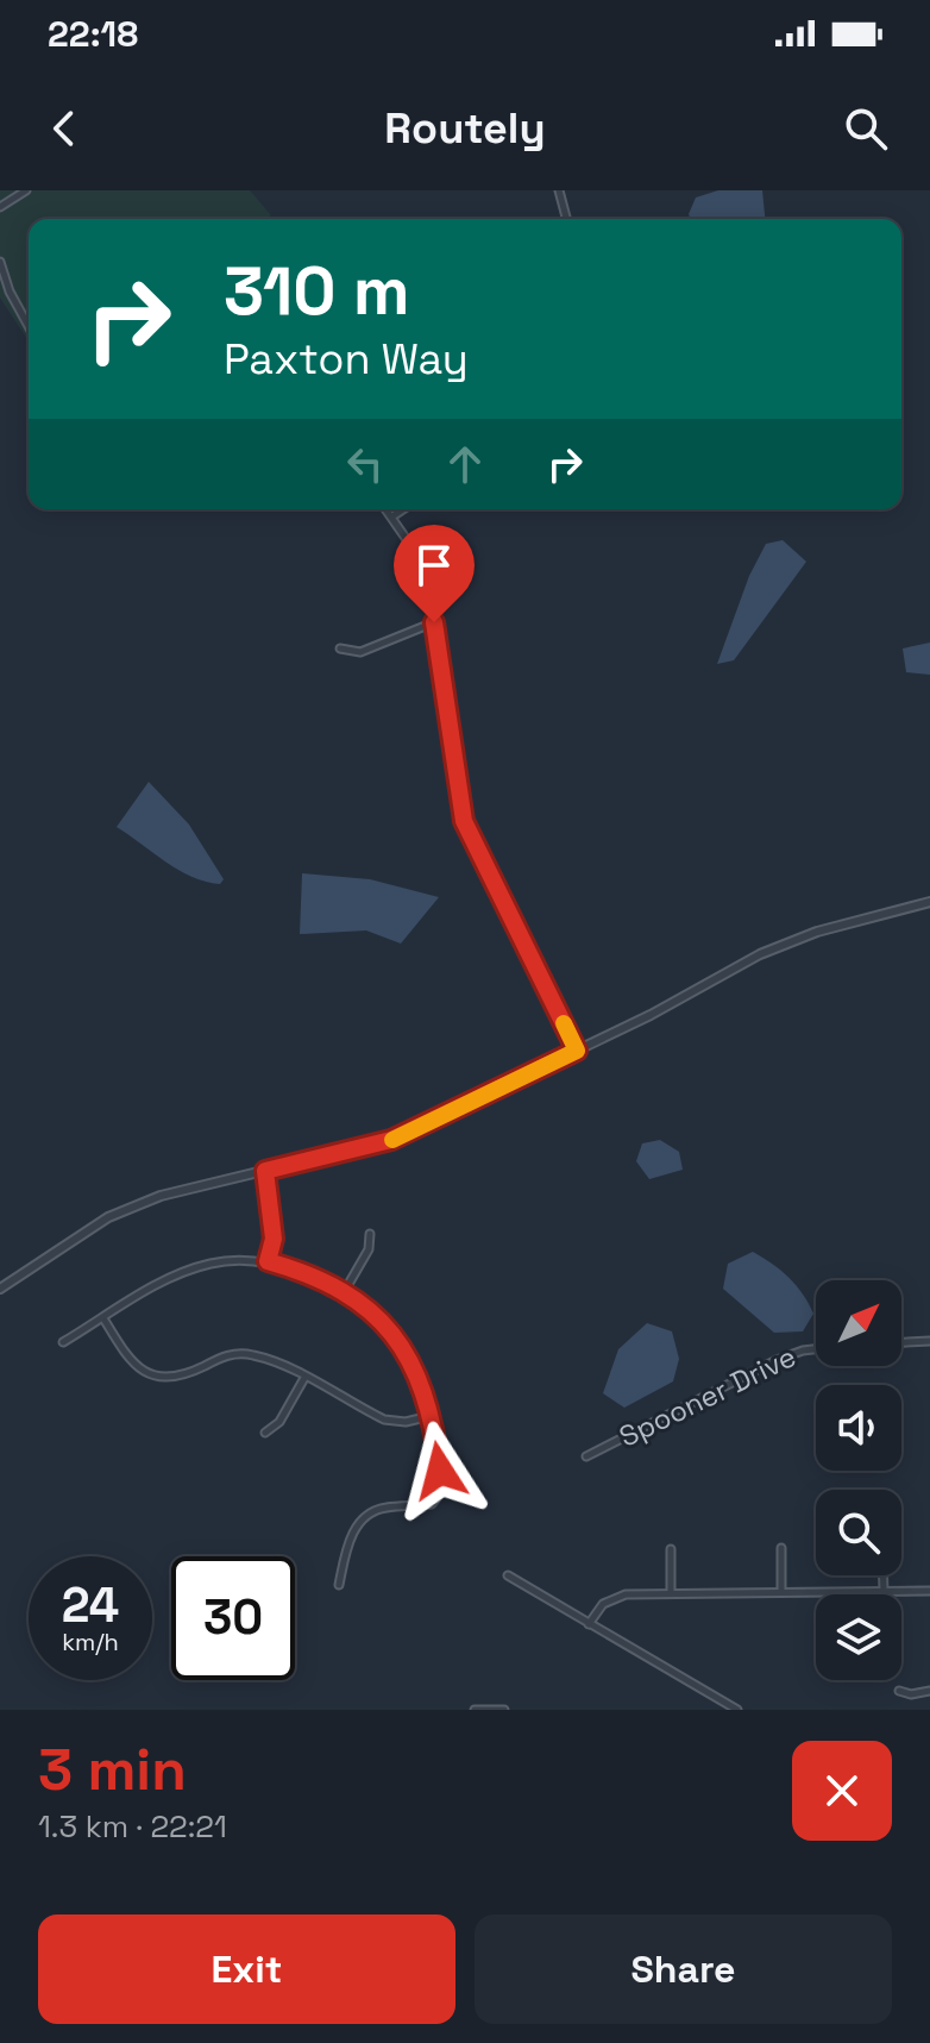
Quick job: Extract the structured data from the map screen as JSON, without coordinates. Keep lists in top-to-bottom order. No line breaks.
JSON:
{"streets":{"street":["Spooner Drive"]},"north":"top right","page":{"status":"22:18","header":"Routely","turn":["310 m","Paxton Way"],"speed":"24 km/h","limit":"30","heading":["3 min","1.3 km · 22:21"],"buttons":["Exit","Share"]}}
